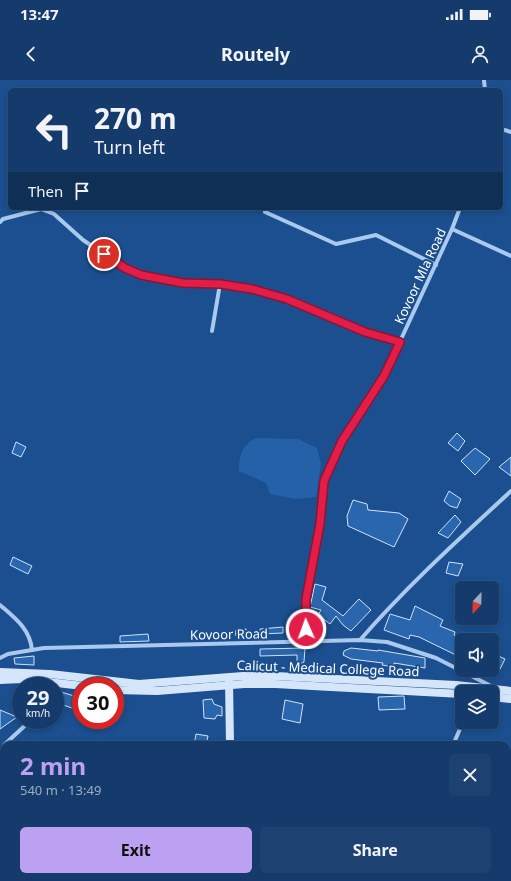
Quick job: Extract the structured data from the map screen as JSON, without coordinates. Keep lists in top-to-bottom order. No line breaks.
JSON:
{"streets":{"main road":["Calicut - Medical College Road"],"street":["Kovoor Mla Road","Kovoor Road"]},"crossings":[["Kovoor Mla Road","Kovoor Road"]],"north":"bottom","page":{"status":"13:47","header":"Routely","turn":["270 m","Turn left"],"then":"Then","speed":"29 km/h","limit":"30","heading":["2 min","540 m · 13:49"],"buttons":["Exit","Share"]}}
